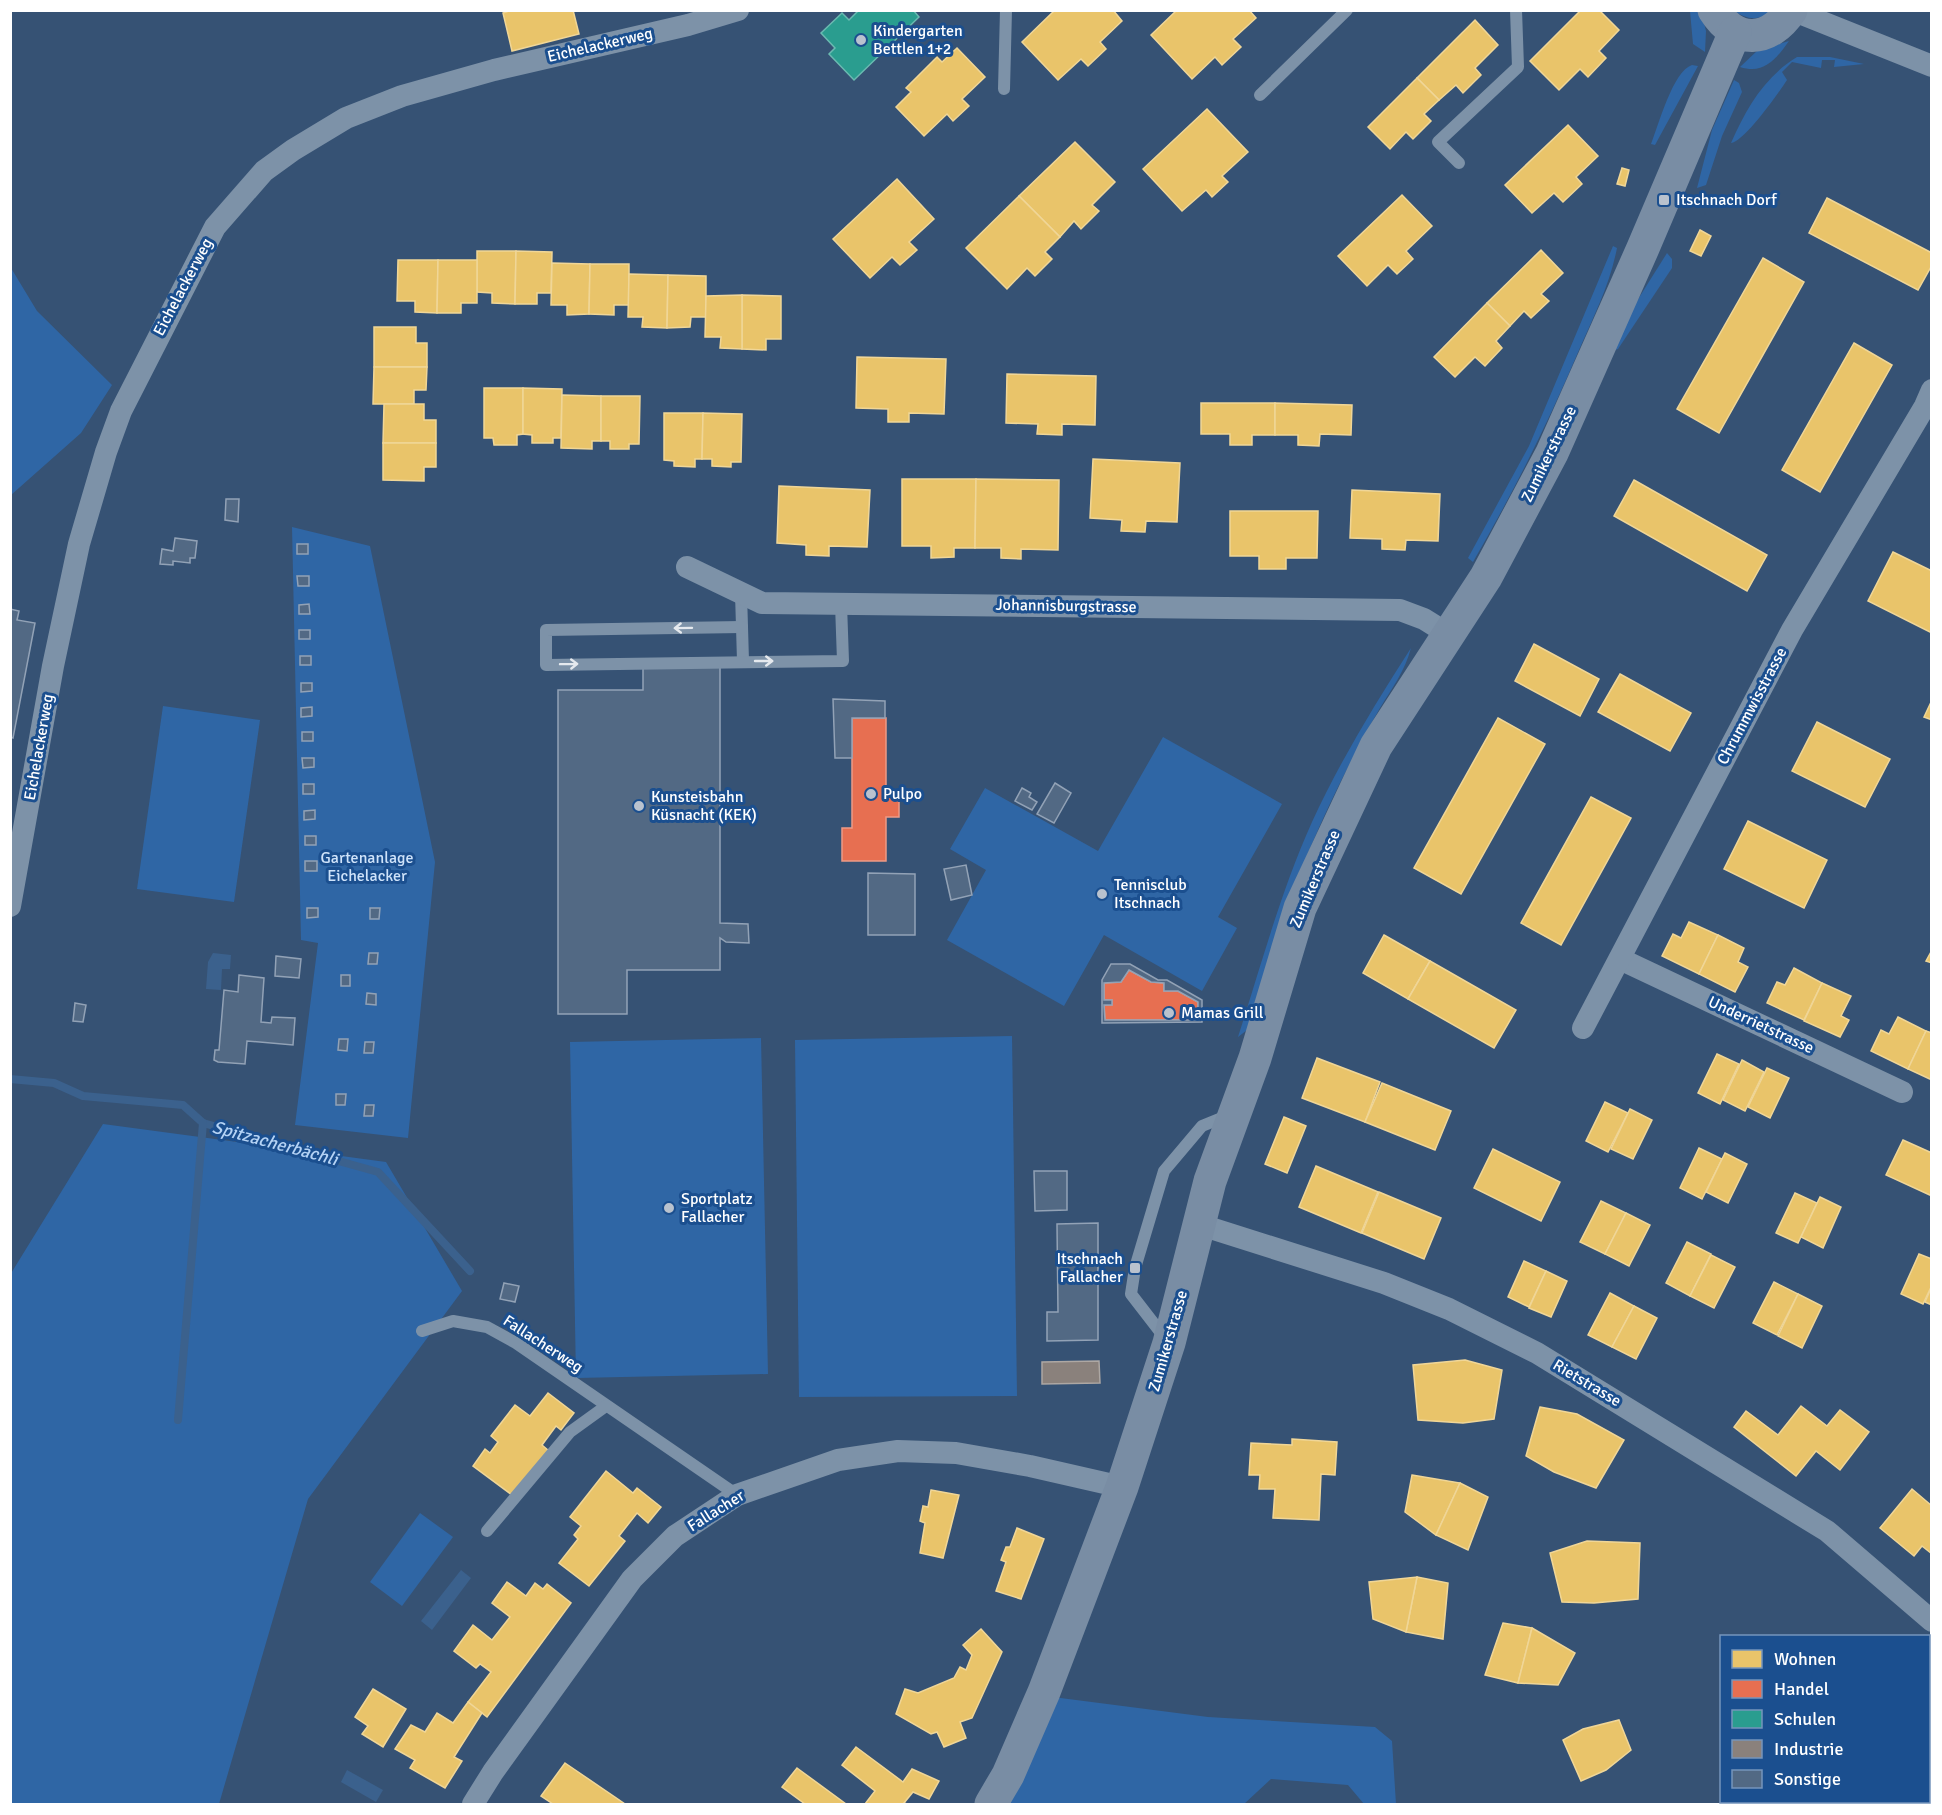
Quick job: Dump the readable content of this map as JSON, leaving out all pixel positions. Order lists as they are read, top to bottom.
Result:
{
  "streets": {
    "main road": ["Zumikerstrasse"],
    "street": [
      "Eichelackerweg",
      "Johannisburgstrasse",
      "Chrummwisstrasse",
      "Underrietstrasse",
      "Rietstrasse",
      "Fallacher"
    ],
    "lane": ["Fallacherweg"]
  },
  "crossings": [
    ["Zumikerstrasse", "Johannisburgstrasse"],
    ["Zumikerstrasse", "Rietstrasse"],
    ["Zumikerstrasse", "Fallacher"],
    ["Chrummwisstrasse", "Underrietstrasse"],
    ["Fallacherweg", "Fallacher"]
  ],
  "water": ["Spitzacherbächli"],
  "parks": ["Gartenanlage Eichelacker"],
  "places": {
    "other": [
      "Kindergarten Bettlen 1+2",
      "Pulpo",
      "Kunsteisbahn Küsnacht (KEK)",
      "Tennisclub Itschnach",
      "Mamas Grill",
      "Sportplatz Fallacher"
    ],
    "transit": ["Itschnach Dorf", "Itschnach Fallacher"]
  },
  "legend": [
    "Wohnen",
    "Handel",
    "Schulen",
    "Industrie",
    "Sonstige"
  ]
}
